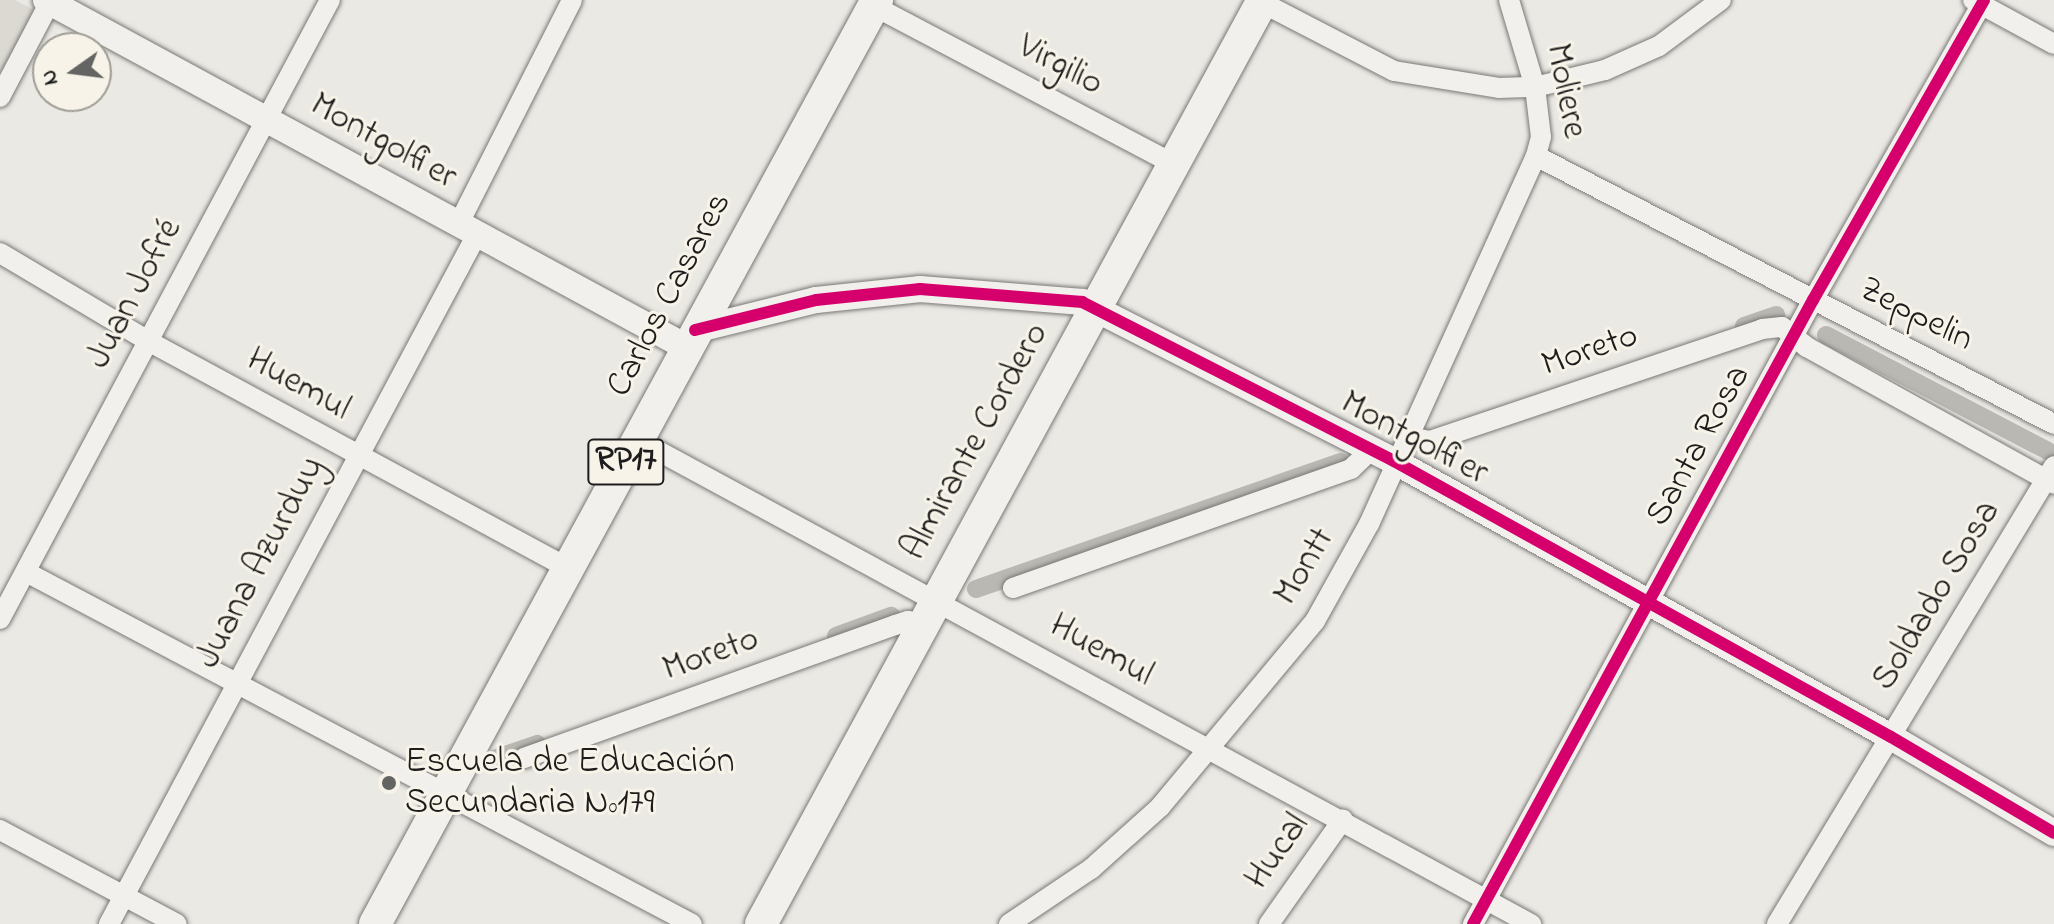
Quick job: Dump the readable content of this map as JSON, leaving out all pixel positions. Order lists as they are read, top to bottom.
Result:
{
  "streets": {
    "main road": ["Carlos Casares", "Almirante Cordero", "RP17"],
    "street": [
      "Virgilio",
      "Moliere",
      "Montgolfier",
      "Juan Jofré",
      "Zeppelin",
      "Moreto",
      "Huemul",
      "Santa Rosa",
      "Juana Azurduy",
      "Montt",
      "Soldado Sosa",
      "Hucal"
    ]
  },
  "crossings": [
    ["Virgilio", "Carlos Casares"],
    ["Virgilio", "Almirante Cordero"],
    ["Moliere", "Zeppelin"],
    ["Moliere", "Montt"],
    ["Montgolfier", "Juan Jofré"],
    ["Montgolfier", "Carlos Casares"],
    ["Montgolfier", "Almirante Cordero"],
    ["Montgolfier", "Santa Rosa"],
    ["Montgolfier", "Juana Azurduy"],
    ["Montgolfier", "Montt"],
    ["Montgolfier", "Soldado Sosa"],
    ["Juan Jofré", "Huemul"],
    ["Carlos Casares", "Huemul"],
    ["Zeppelin", "Santa Rosa"],
    ["Moreto", "Huemul"],
    ["Moreto", "Almirante Cordero"],
    ["Moreto", "Santa Rosa"],
    ["Moreto", "Montt"],
    ["Huemul", "Almirante Cordero"],
    ["Huemul", "Santa Rosa"],
    ["Huemul", "Juana Azurduy"],
    ["Huemul", "Montt"],
    ["Huemul", "Hucal"]
  ],
  "places": ["Escuela de Educación Secundaria Nº179"],
  "north": "left"
}
